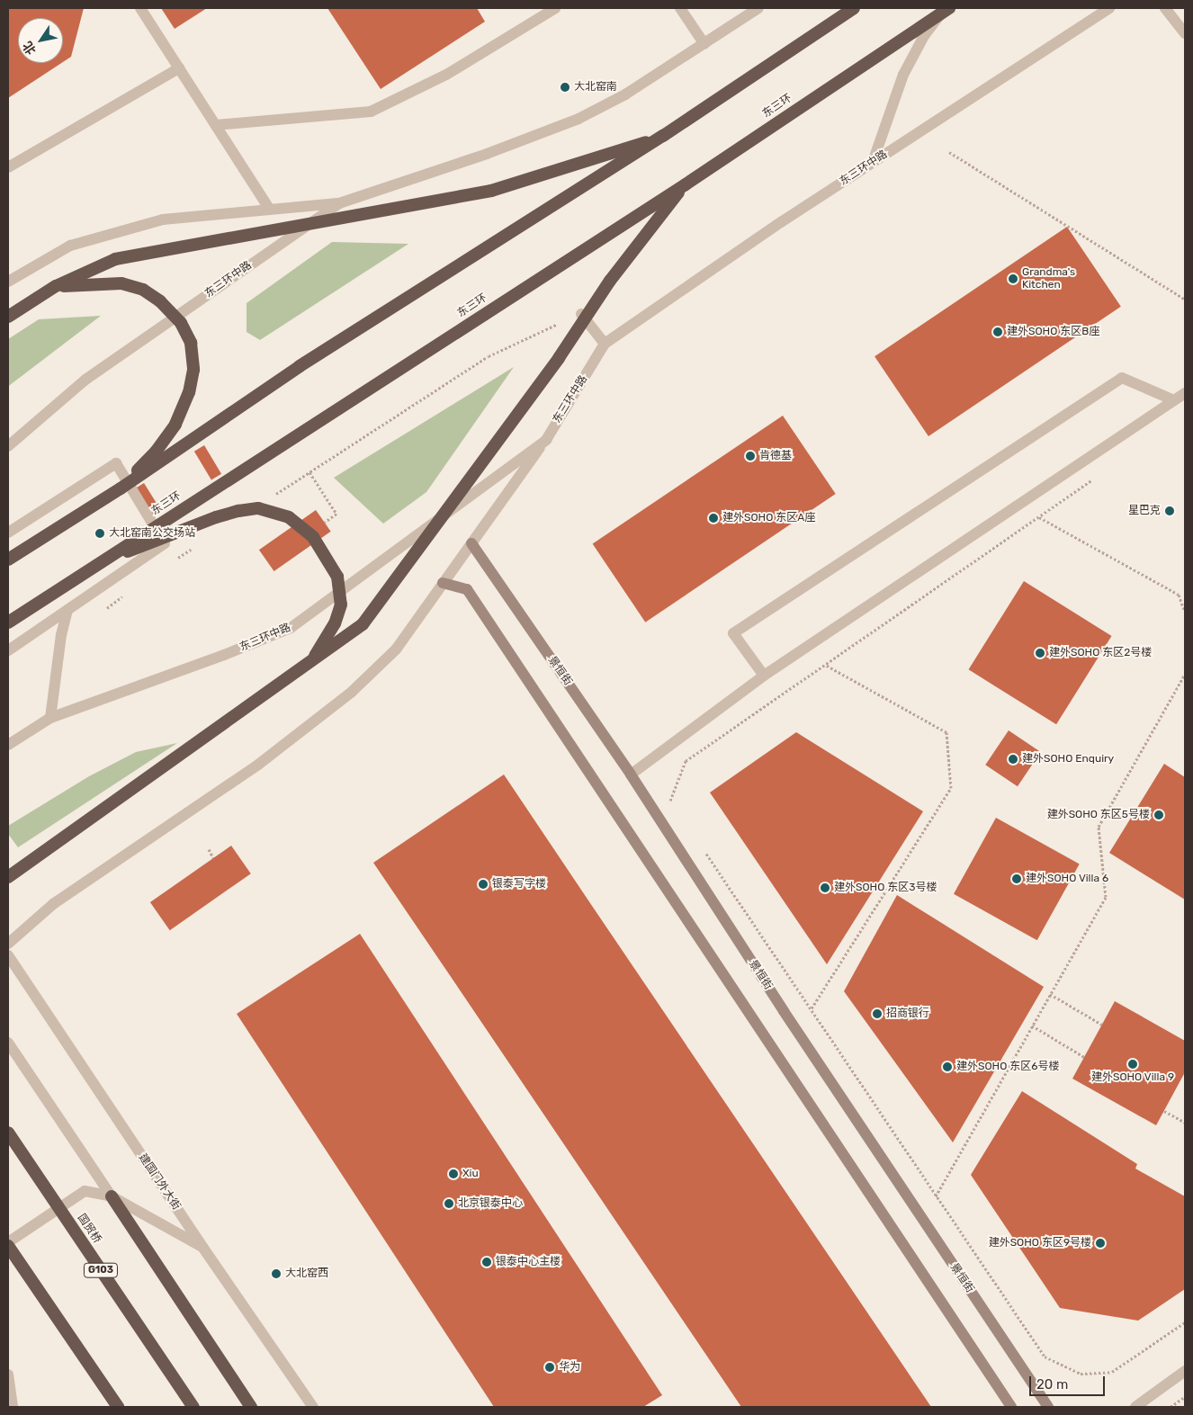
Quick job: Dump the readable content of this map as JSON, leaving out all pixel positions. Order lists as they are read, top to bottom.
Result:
{
  "streets": {
    "highway": ["东三环", "国贸桥", "G103"],
    "main road": ["景恒街"],
    "street": ["东三环中路", "建国门外大街"]
  },
  "places": [
    "大北窑南",
    "Grandma's Kitchen",
    "建外SOHO 东区B座",
    "肯德基",
    "星巴克",
    "建外SOHO 东区A座",
    "大北窑南公交场站",
    "建外SOHO 东区2号楼",
    "建外SOHO Enquiry",
    "建外SOHO 东区5号楼",
    "建外SOHO Villa 6",
    "银泰写字楼",
    "建外SOHO 东区3号楼",
    "招商银行",
    "建外SOHO Villa 9",
    "建外SOHO 东区6号楼",
    "Xiu",
    "北京银泰中心",
    "建外SOHO 东区9号楼",
    "银泰中心主楼",
    "大北窑西",
    "华为"
  ],
  "scale_bar": "20 m",
  "north": "bottom left"
}
